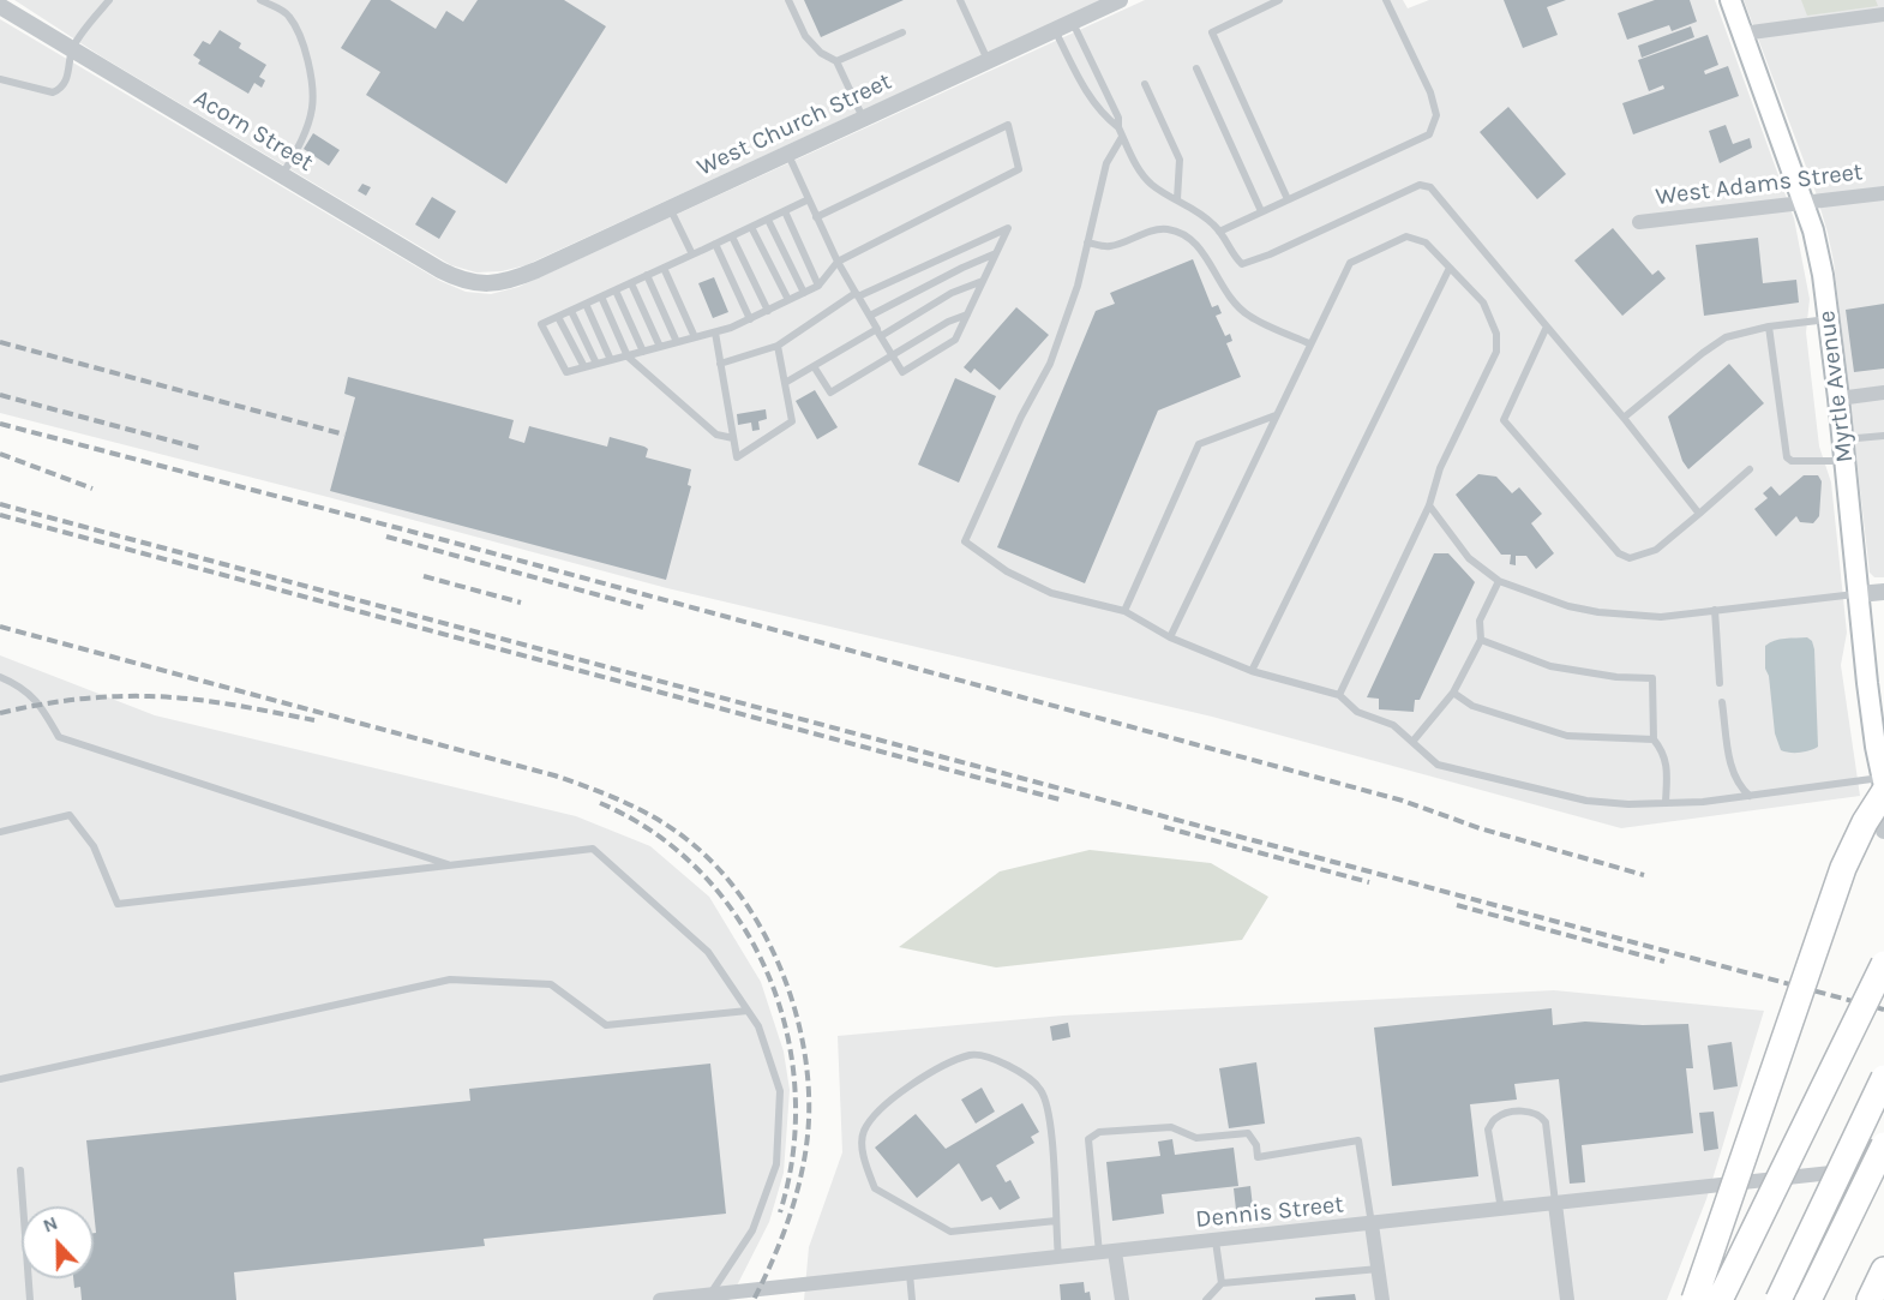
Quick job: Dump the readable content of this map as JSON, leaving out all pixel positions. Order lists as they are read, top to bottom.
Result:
{
  "streets": {
    "main road": ["Myrtle Avenue"],
    "street": [
      "West Church Street",
      "Acorn Street",
      "West Adams Street",
      "Dennis Street"
    ]
  },
  "crossings": [
    ["West Church Street", "Acorn Street"],
    ["West Adams Street", "Myrtle Avenue"]
  ],
  "north": "top"
}
